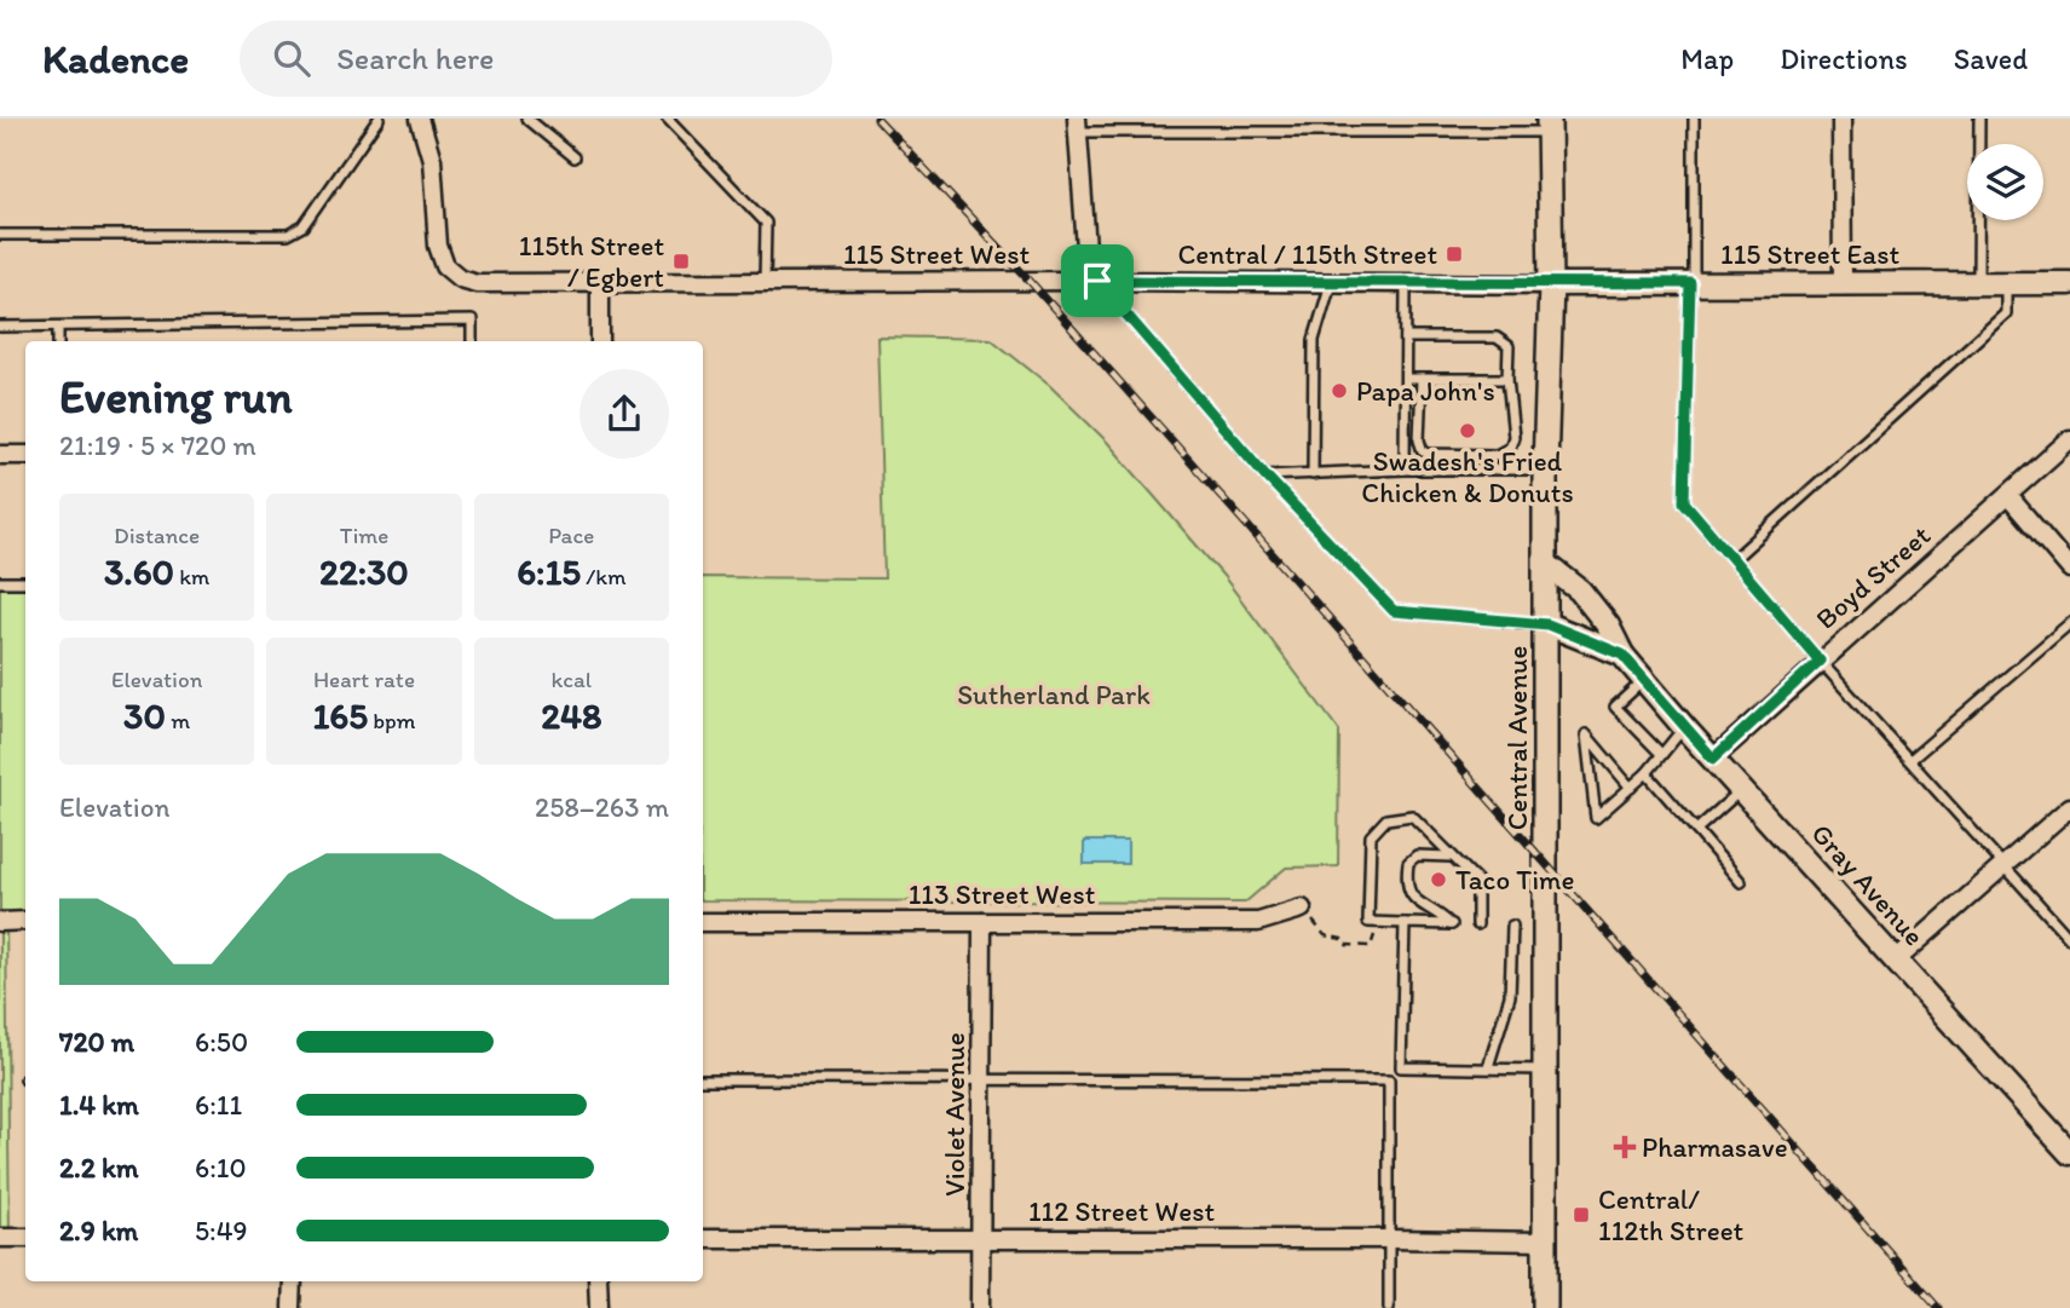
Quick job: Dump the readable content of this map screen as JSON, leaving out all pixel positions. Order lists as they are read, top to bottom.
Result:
{
  "streets": {
    "main road": ["Central Avenue"],
    "street": [
      "115 Street West",
      "115 Street East",
      "Boyd Street",
      "Gray Avenue",
      "113 Street West",
      "Violet Avenue",
      "112 Street West"
    ]
  },
  "crossings": [
    ["115 Street West", "115 Street East"],
    ["115 Street West", "Central Avenue"],
    ["115 Street East", "Central Avenue"],
    ["Boyd Street", "Gray Avenue"],
    ["Central Avenue", "Gray Avenue"],
    ["Central Avenue", "112 Street West"],
    ["113 Street West", "Violet Avenue"],
    ["Violet Avenue", "112 Street West"]
  ],
  "parks": ["Sutherland Park"],
  "places": {
    "transit": ["Central / 115th Street", "115th Street / Egbert", "Central/ 112th Street"],
    "other": ["Papa John's", "Swadesh's Fried Chicken & Donuts", "Taco Time"],
    "health": ["Pharmasave"]
  },
  "page": {
    "header": "Kadence",
    "search": "Search here",
    "nav": ["Map", "Directions", "Saved"],
    "heading": ["Evening run", "21:19 · 5 × 720 m"],
    "stats": [
      ["Distance", "3.60 km"],
      ["Time", "22:30"],
      ["Pace", "6:15 /km"],
      ["Elevation", "30 m"],
      ["Heart rate", "165 bpm"],
      ["kcal", "248"]
    ],
    "chart": ["Elevation", "258–263 m"],
    "list": [
      {
        "name": "720 m",
        "note": "6:50"
      },
      {
        "name": "1.4 km",
        "note": "6:11"
      },
      {
        "name": "2.2 km",
        "note": "6:10"
      },
      {
        "name": "2.9 km",
        "note": "5:49"
      }
    ]
  }
}
